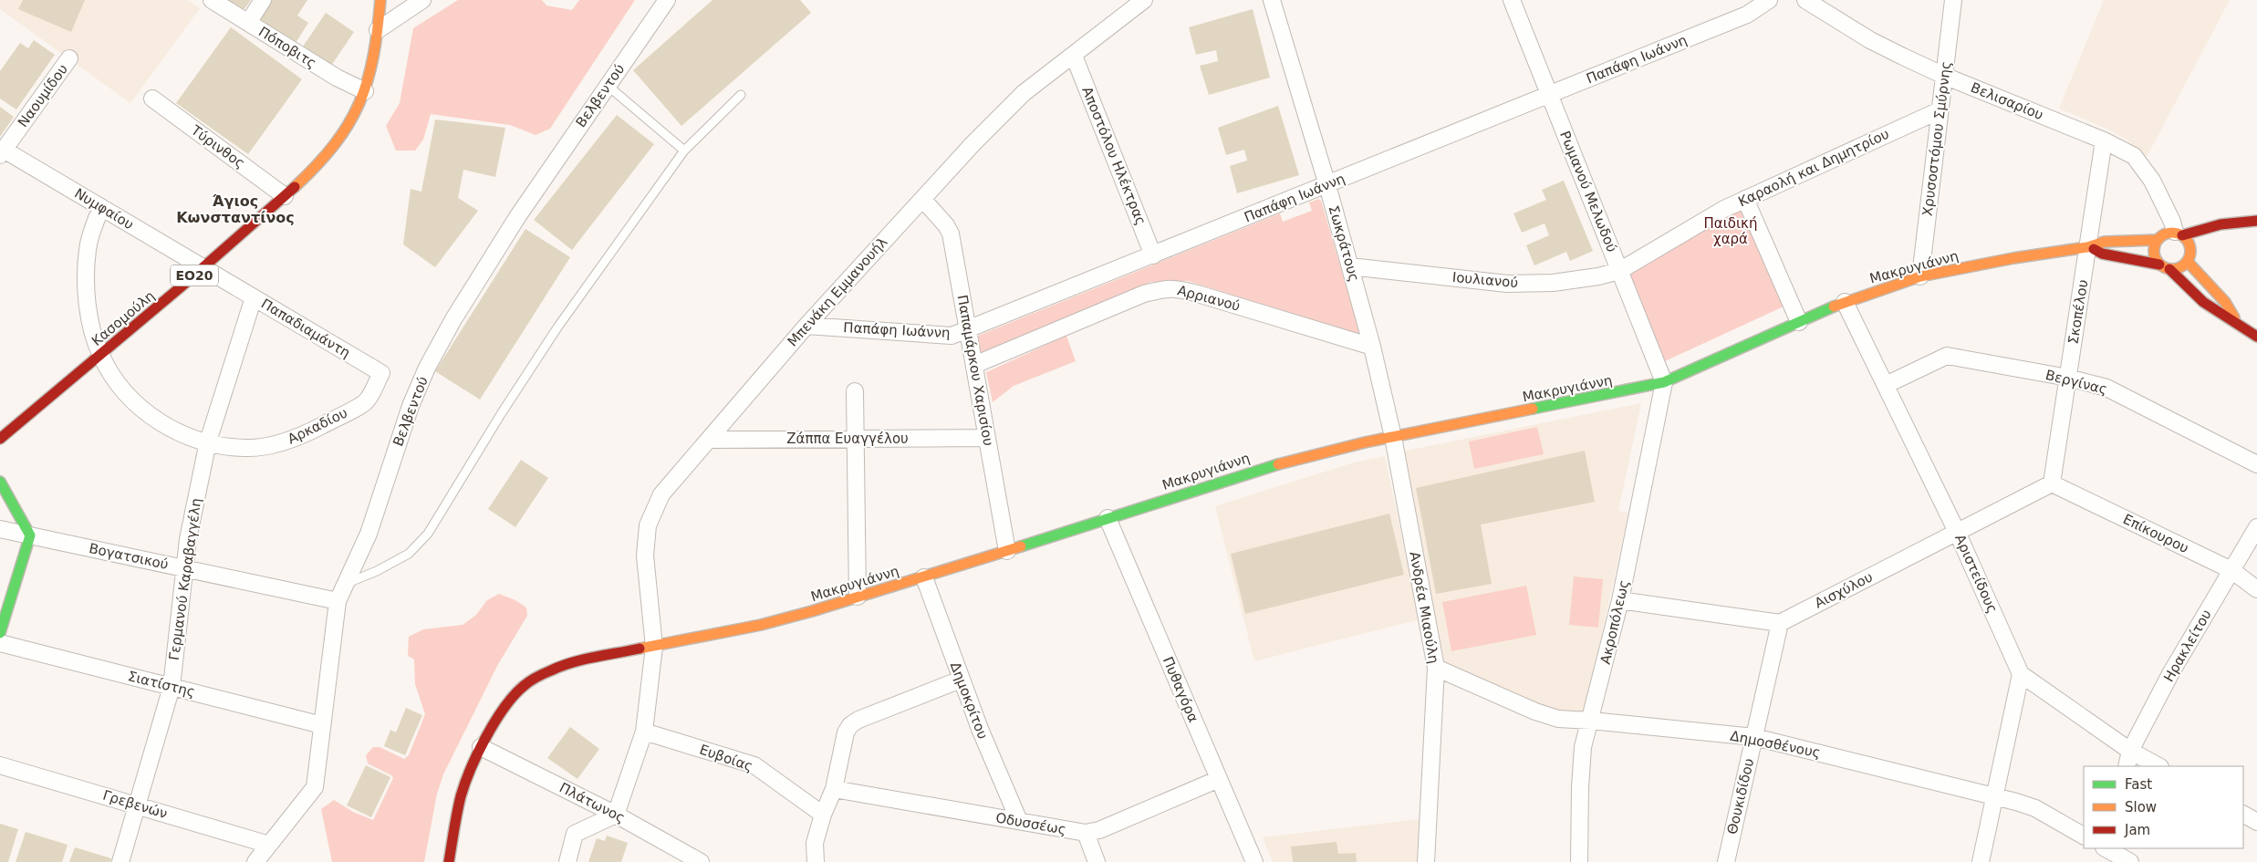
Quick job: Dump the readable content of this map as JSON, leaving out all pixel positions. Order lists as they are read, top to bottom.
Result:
{
  "streets": {
    "street": [
      "Πόποβιτς",
      "Παπάφη Ιωάννη",
      "Ναουμίδου",
      "Βελβεντού",
      "Βελισαρίου",
      "Χρυσοστόμου Σμύρνης",
      "Τύρινθος",
      "Αποστόλου Ηλέκτρας",
      "Καραολή και Δημητρίου",
      "Ρωμανού Μελωδού",
      "Νυμφαίου",
      "Σωκράτους",
      "Μακρυγιάννη",
      "ΕΟ20",
      "Ιουλιανού",
      "Μπενάκη Εμμανουήλ",
      "Αρριανού",
      "Σκοπέλου",
      "Κασομούλη",
      "Παπαδιαμάντη",
      "Παπαμάρκου Χαρισίου",
      "Βεργίνας",
      "Αρκαδίου",
      "Ζάππα Ευαγγέλου",
      "Επίκουρου",
      "Βογατσικού",
      "Αριστείδους",
      "Γερμανού Καραβαγγέλη",
      "Αισχύλου",
      "Ανδρέα Μιαούλη",
      "Ακροπόλεως",
      "Ηρακλείτου",
      "Σιατίστης",
      "Πυθαγόρα",
      "Δημοκρίτου",
      "Δημοσθένους",
      "Ευβoίας",
      "Θουκιδίδου",
      "Πλάτωνος",
      "Γρεβενών",
      "Οδυσσέως"
    ]
  },
  "crossings": [
    ["Πόποβιτς", "ΕΟ20"],
    ["Πόποβιτς", "Κασομούλη"],
    ["Παπάφη Ιωάννη", "Αποστόλου Ηλέκτρας"],
    ["Παπάφη Ιωάννη", "Ρωμανού Μελωδού"],
    ["Παπάφη Ιωάννη", "Σωκράτους"],
    ["Παπάφη Ιωάννη", "Μπενάκη Εμμανουήλ"],
    ["Παπάφη Ιωάννη", "Παπαμάρκου Χαρισίου"],
    ["Ναουμίδου", "Νυμφαίου"],
    ["Βελβεντού", "Βογατσικού"],
    ["Βελβεντού", "Σιατίστης"],
    ["Βελβεντού", "Γρεβενών"],
    ["Βελισαρίου", "Χρυσοστόμου Σμύρνης"],
    ["Βελισαρίου", "Μακρυγιάννη"],
    ["Βελισαρίου", "Σκοπέλου"],
    ["Χρυσοστόμου Σμύρνης", "Καραολή και Δημητρίου"],
    ["Χρυσοστόμου Σμύρνης", "Μακρυγιάννη"],
    ["Τύρινθος", "Κασομούλη"],
    ["Αποστόλου Ηλέκτρας", "Μπενάκη Εμμανουήλ"],
    ["Καραολή και Δημητρίου", "Ρωμανού Μελωδού"],
    ["Καραολή και Δημητρίου", "Ιουλιανού"],
    ["Ρωμανού Μελωδού", "Μακρυγιάννη"],
    ["Ρωμανού Μελωδού", "Ιουλιανού"],
    ["Ρωμανού Μελωδού", "Ακροπόλεως"],
    ["Νυμφαίου", "Κασομούλη"],
    ["Νυμφαίου", "Παπαδιαμάντη"],
    ["Νυμφαίου", "Αρκαδίου"],
    ["Σωκράτους", "Μακρυγιάννη"],
    ["Σωκράτους", "Ιουλιανού"],
    ["Σωκράτους", "Αρριανού"],
    ["Σωκράτους", "Ανδρέα Μιαούλη"],
    ["Μακρυγιάννη", "Μπενάκη Εμμανουήλ"],
    ["Μακρυγιάννη", "Σκοπέλου"],
    ["Μακρυγιάννη", "Παπαμάρκου Χαρισίου"],
    ["Μακρυγιάννη", "Αριστείδους"],
    ["Μακρυγιάννη", "Ανδρέα Μιαούλη"],
    ["Μακρυγιάννη", "Ακροπόλεως"],
    ["Μακρυγιάννη", "Πυθαγόρα"],
    ["Μακρυγιάννη", "Δημοκρίτου"],
    ["Μακρυγιάννη", "Πλάτωνος"],
    ["ΕΟ20", "Κασομούλη"],
    ["Μπενάκη Εμμανουήλ", "Παπαμάρκου Χαρισίου"],
    ["Μπενάκη Εμμανουήλ", "Ζάππα Ευαγγέλου"],
    ["Μπενάκη Εμμανουήλ", "Ευβoίας"],
    ["Μπενάκη Εμμανουήλ", "Πλάτωνος"],
    ["Αρριανού", "Παπαμάρκου Χαρισίου"],
    ["Σκοπέλου", "Βεργίνας"],
    ["Σκοπέλου", "Επίκουρου"],
    ["Σκοπέλου", "Αισχύλου"],
    ["Κασομούλη", "Παπαδιαμάντη"],
    ["Κασομούλη", "Αρκαδίου"],
    ["Παπαδιαμάντη", "Αρκαδίου"],
    ["Παπαδιαμάντη", "Γερμανού Καραβαγγέλη"],
    ["Παπαμάρκου Χαρισίου", "Ζάππα Ευαγγέλου"],
    ["Βεργίνας", "Αριστείδους"],
    ["Αρκαδίου", "Γερμανού Καραβαγγέλη"],
    ["Επίκουρου", "Αισχύλου"],
    ["Επίκουρου", "Ηρακλείτου"],
    ["Βογατσικού", "Γερμανού Καραβαγγέλη"],
    ["Αριστείδους", "Αισχύλου"],
    ["Γερμανού Καραβαγγέλη", "Σιατίστης"],
    ["Γερμανού Καραβαγγέλη", "Γρεβενών"],
    ["Αισχύλου", "Θουκιδίδου"],
    ["Ανδρέα Μιαούλη", "Δημοσθένους"],
    ["Ακροπόλεως", "Δημοσθένους"],
    ["Πυθαγόρα", "Οδυσσέως"],
    ["Δημοκρίτου", "Οδυσσέως"],
    ["Δημοσθένους", "Θουκιδίδου"]
  ],
  "districts": ["Άγιος Κωνσταντίνος"],
  "parks": ["Παιδική χαρά"],
  "legend": ["Fast", "Slow", "Jam"]
}
